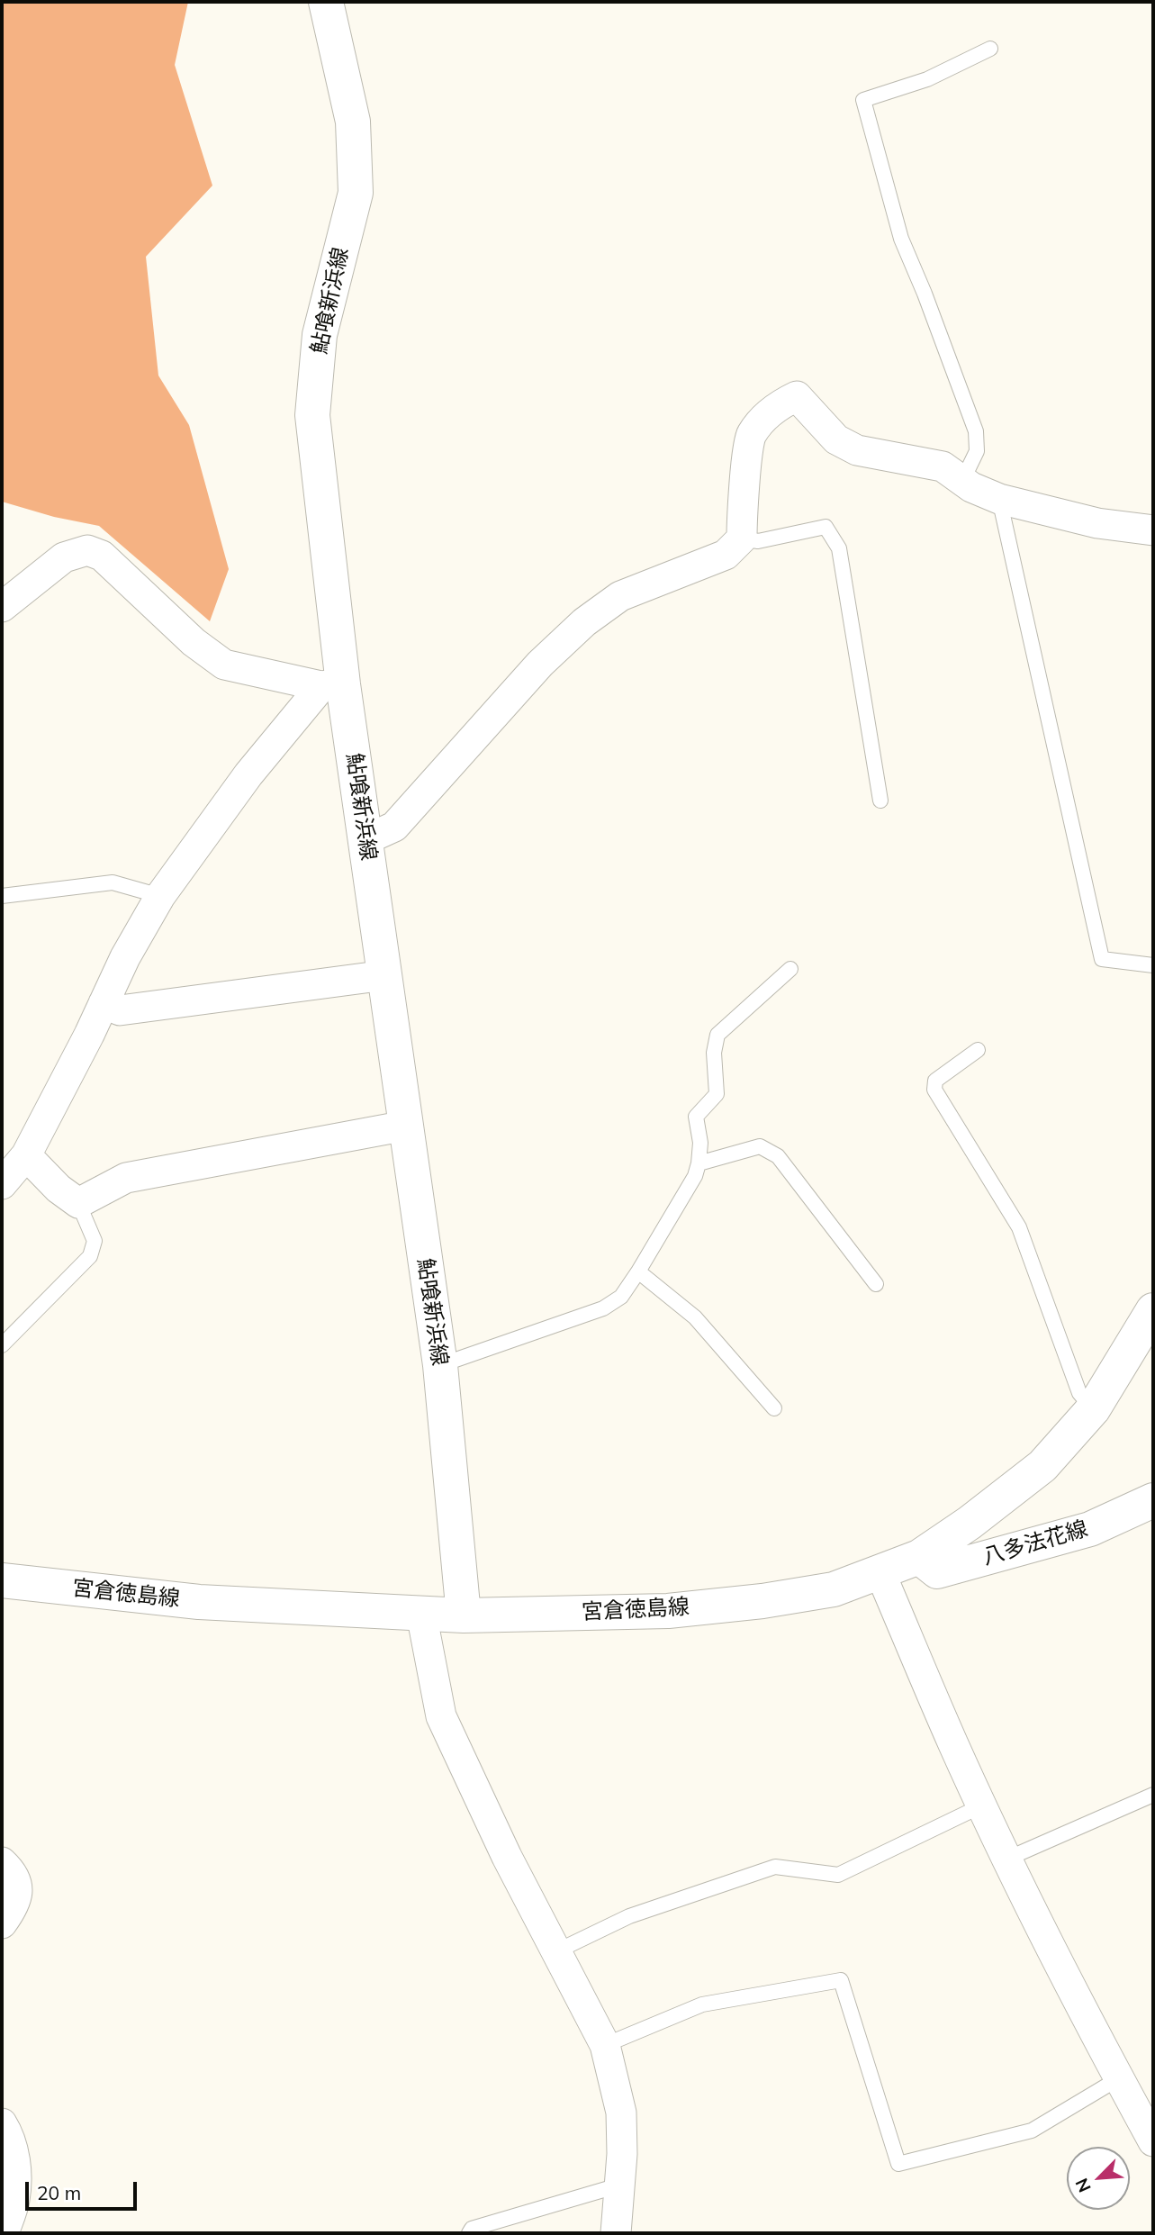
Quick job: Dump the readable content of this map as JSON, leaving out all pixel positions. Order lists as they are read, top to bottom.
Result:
{
  "streets": {
    "main road": ["鮎喰新浜線", "八多法花線", "宮倉徳島線"]
  },
  "crossings": [
    ["鮎喰新浜線", "宮倉徳島線"],
    ["八多法花線", "宮倉徳島線"]
  ],
  "scale_bar": "20 m",
  "north": "bottom left"
}
